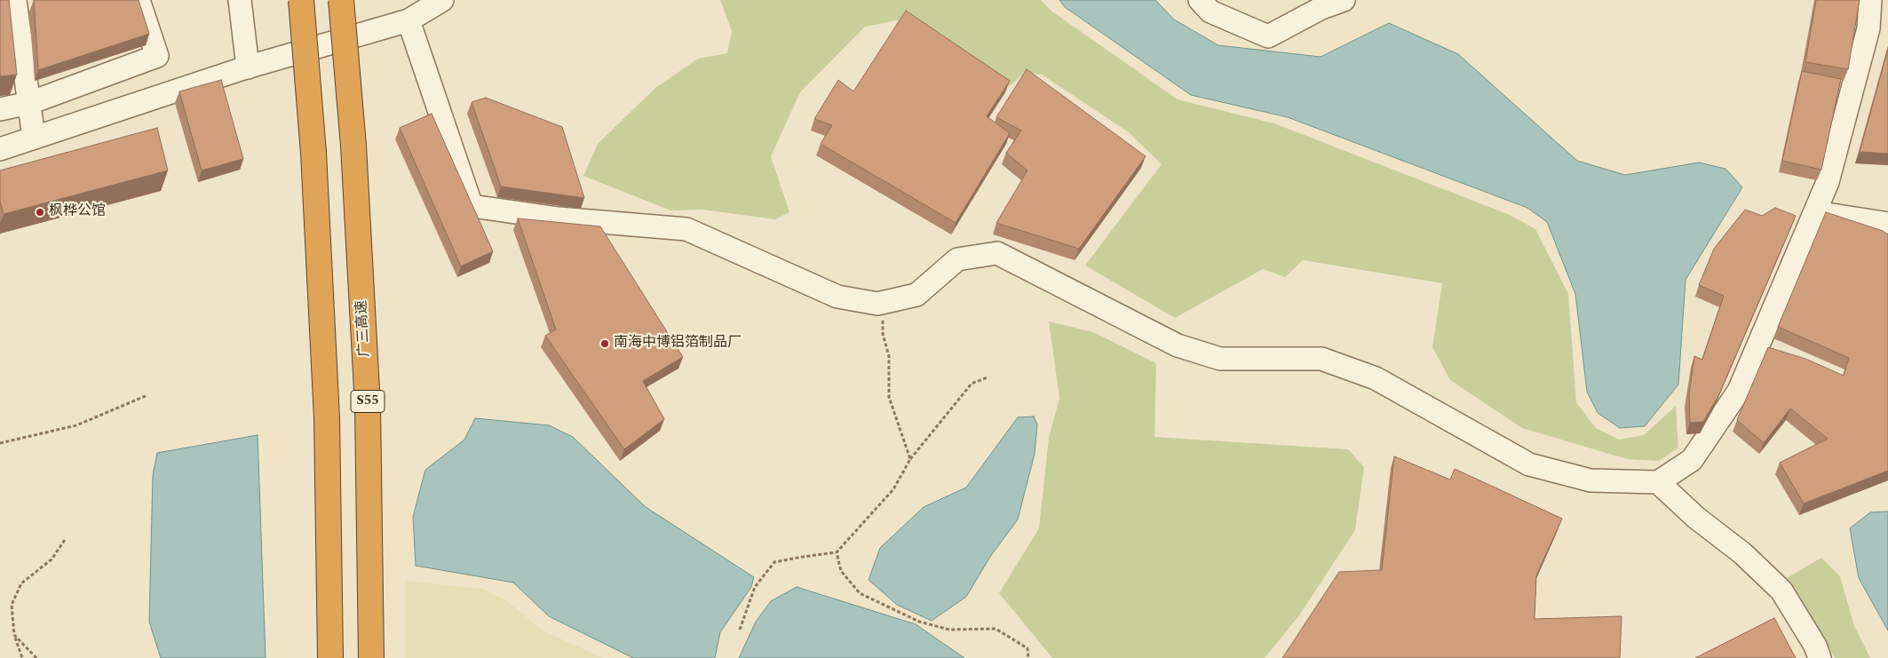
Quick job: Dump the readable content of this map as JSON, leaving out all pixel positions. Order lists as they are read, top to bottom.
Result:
{
  "streets": {
    "highway": ["广三高速", "S55"]
  },
  "places": ["枫桦公馆", "南海中博铝箔制品厂"]
}
